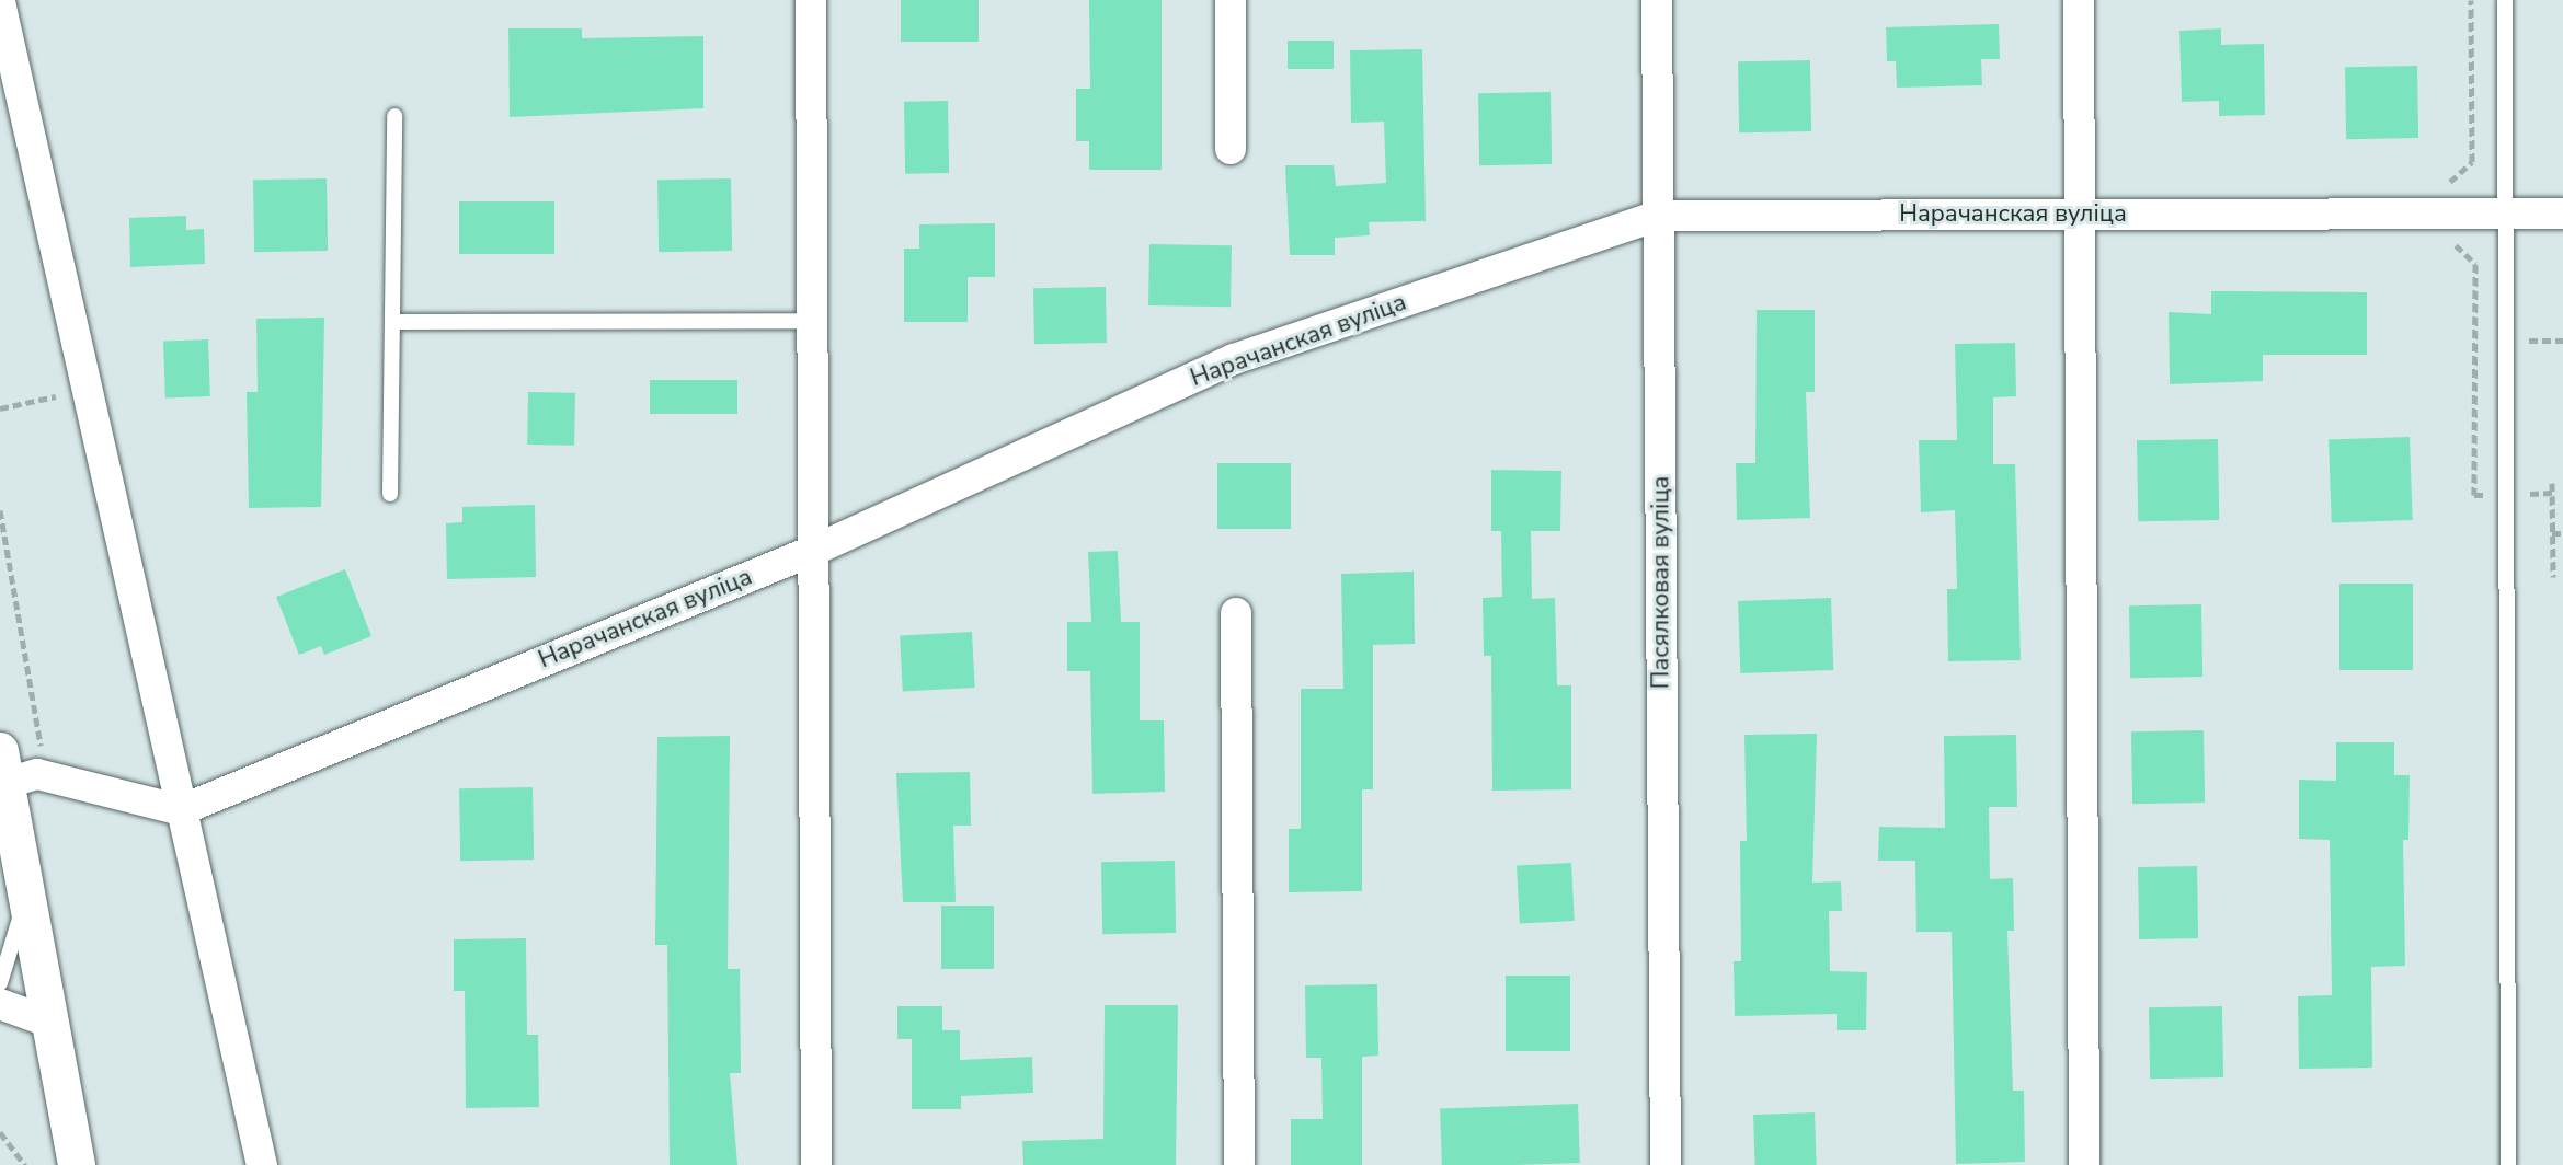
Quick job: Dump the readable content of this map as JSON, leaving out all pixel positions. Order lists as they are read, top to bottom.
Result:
{
  "streets": {
    "street": ["Нарачанская вуліца", "Пасялковая вуліца"]
  },
  "crossings": [
    ["Нарачанская вуліца", "Пасялковая вуліца"]
  ]
}
